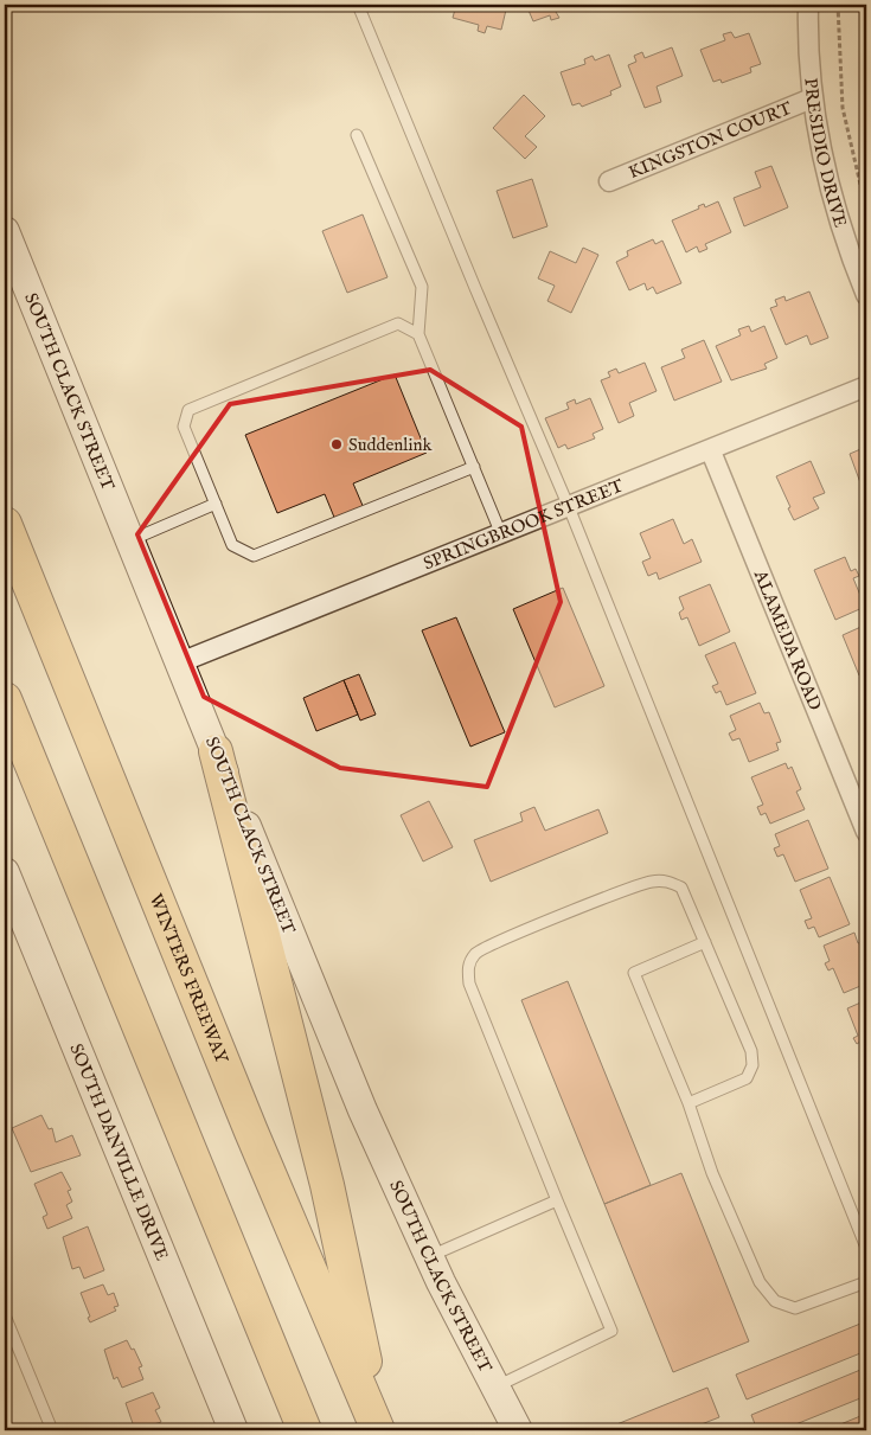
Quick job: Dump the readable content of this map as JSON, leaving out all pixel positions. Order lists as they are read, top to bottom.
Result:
{
  "streets": {
    "highway": ["WINTERS FREEWAY"],
    "main road": ["SOUTH CLACK STREET", "SOUTH DANVILLE DRIVE"],
    "street": [
      "KINGSTON COURT",
      "PRESIDIO DRIVE",
      "SPRINGBROOK STREET",
      "ALAMEDA ROAD"
    ]
  },
  "crossings": [
    ["KINGSTON COURT", "PRESIDIO DRIVE"],
    ["SOUTH CLACK STREET", "SPRINGBROOK STREET"],
    ["SPRINGBROOK STREET", "ALAMEDA ROAD"]
  ],
  "places": ["Suddenlink"]
}
